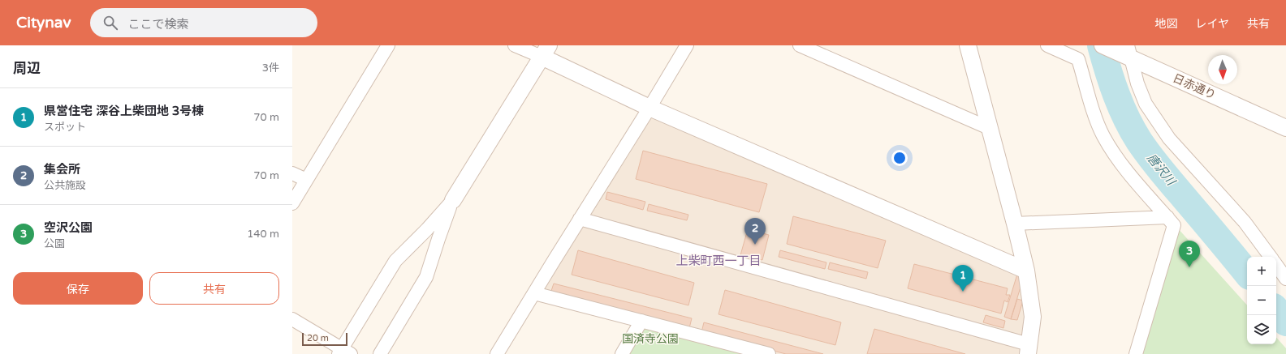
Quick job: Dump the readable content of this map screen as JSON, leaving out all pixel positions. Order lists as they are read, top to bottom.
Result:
{
  "streets": {
    "street": ["日赤通り"]
  },
  "districts": ["上柴町西一丁目"],
  "water": ["唐沢川"],
  "parks": ["国済寺公園"],
  "scale_bar": "20 m",
  "north": "bottom",
  "page": {
    "header": "Citynav",
    "search": "ここで検索",
    "nav": ["地図", "レイヤ", "共有"],
    "heading": ["周辺", "3件"],
    "list": [
      {
        "mark": "1",
        "name": "県営住宅 深谷上柴団地 3号棟",
        "note": "スポット",
        "value": "70 m"
      },
      {
        "mark": "2",
        "name": "集会所",
        "note": "公共施設",
        "value": "70 m"
      },
      {
        "mark": "3",
        "name": "空沢公園",
        "note": "公園",
        "value": "140 m"
      }
    ],
    "pins": ["2", "3", "1"],
    "map_buttons": ["+", "−"],
    "buttons": ["保存", "共有"],
    "scale": "20 m"
  }
}
